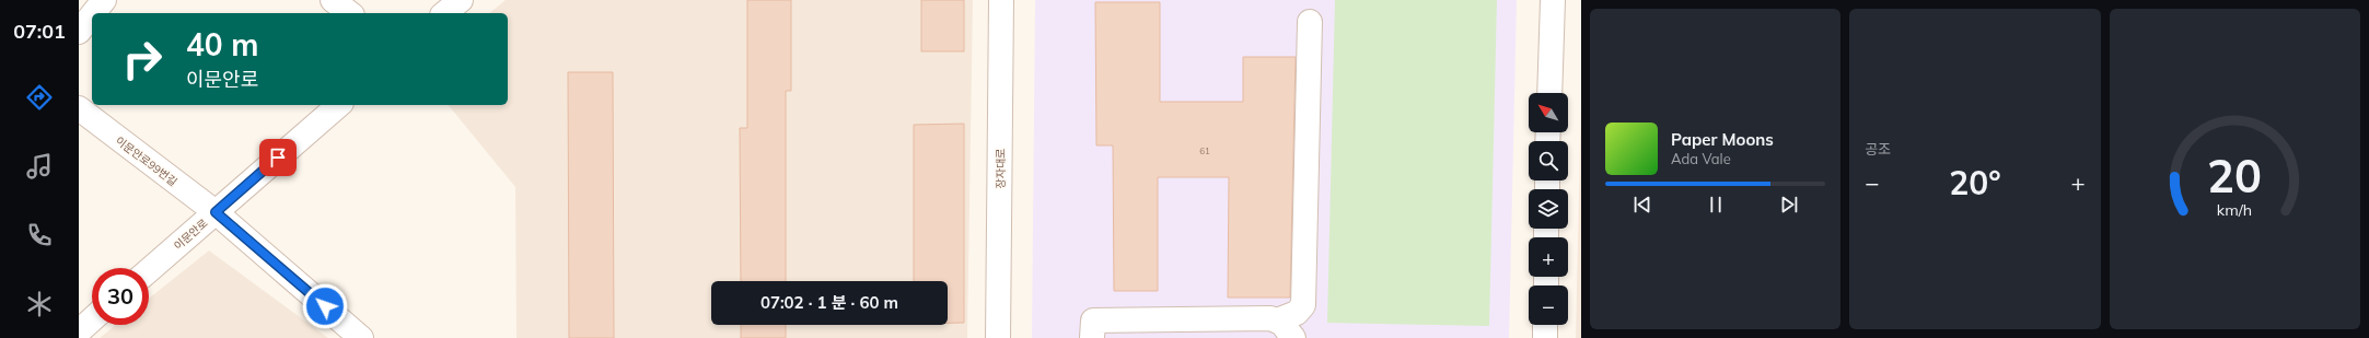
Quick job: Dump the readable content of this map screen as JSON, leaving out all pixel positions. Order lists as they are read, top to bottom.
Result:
{
  "streets": {
    "street": ["이문안로99번길", "장자대로", "이문안로"]
  },
  "crossings": [
    ["이문안로99번길", "이문안로"]
  ],
  "house_numbers": ["61"],
  "north": "top left",
  "page": {
    "tabs": "07:01",
    "tile": "공조",
    "turn": ["40 m", "이문안로"],
    "map_buttons": ["+", "−"],
    "song": ["Paper Moons", "Ada Vale"],
    "heat": ["−", "20°", "+"],
    "limit": "30",
    "trip": "07:02 · 1 분 · 60 m",
    "gauge": ["20", "km/h"]
  }
}
